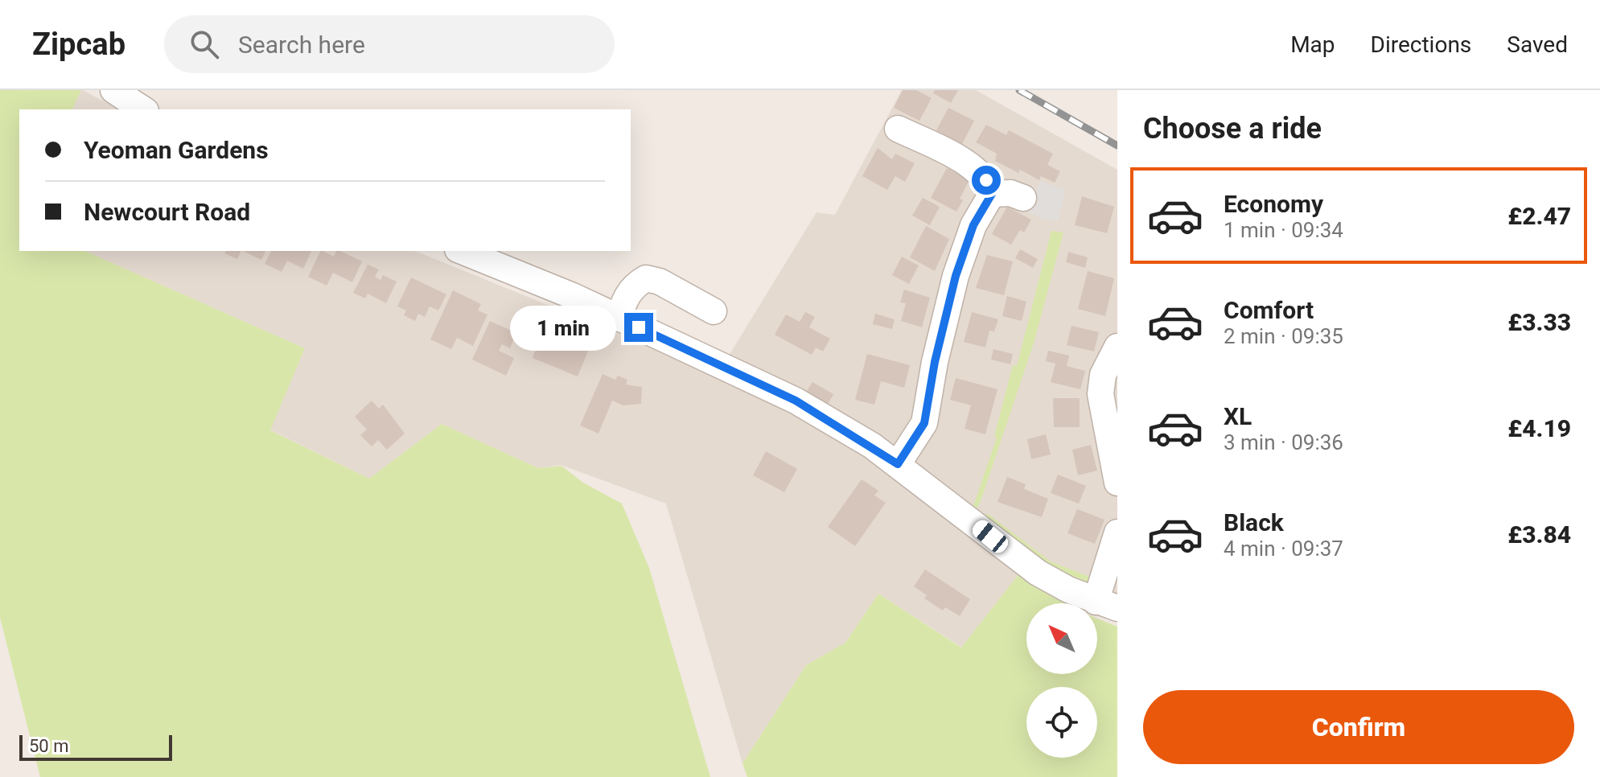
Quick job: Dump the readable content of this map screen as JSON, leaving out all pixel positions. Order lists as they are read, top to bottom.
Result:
{
  "scale_bar": "50 m",
  "north": "top left",
  "page": {
    "header": "Zipcab",
    "search": "Search here",
    "nav": ["Map", "Directions", "Saved"],
    "heading": "Choose a ride",
    "banner": ["Yeoman Gardens", "Newcourt Road"],
    "list": [
      {
        "name": "Economy",
        "note": "1 min · 09:34",
        "value": "£2.47"
      },
      {
        "name": "Comfort",
        "note": "2 min · 09:35",
        "value": "£3.33"
      },
      {
        "name": "XL",
        "note": "3 min · 09:36",
        "value": "£4.19"
      },
      {
        "name": "Black",
        "note": "4 min · 09:37",
        "value": "£3.84"
      }
    ],
    "bubble": "1 min",
    "buttons": "Confirm",
    "scale": "50 m"
  }
}
